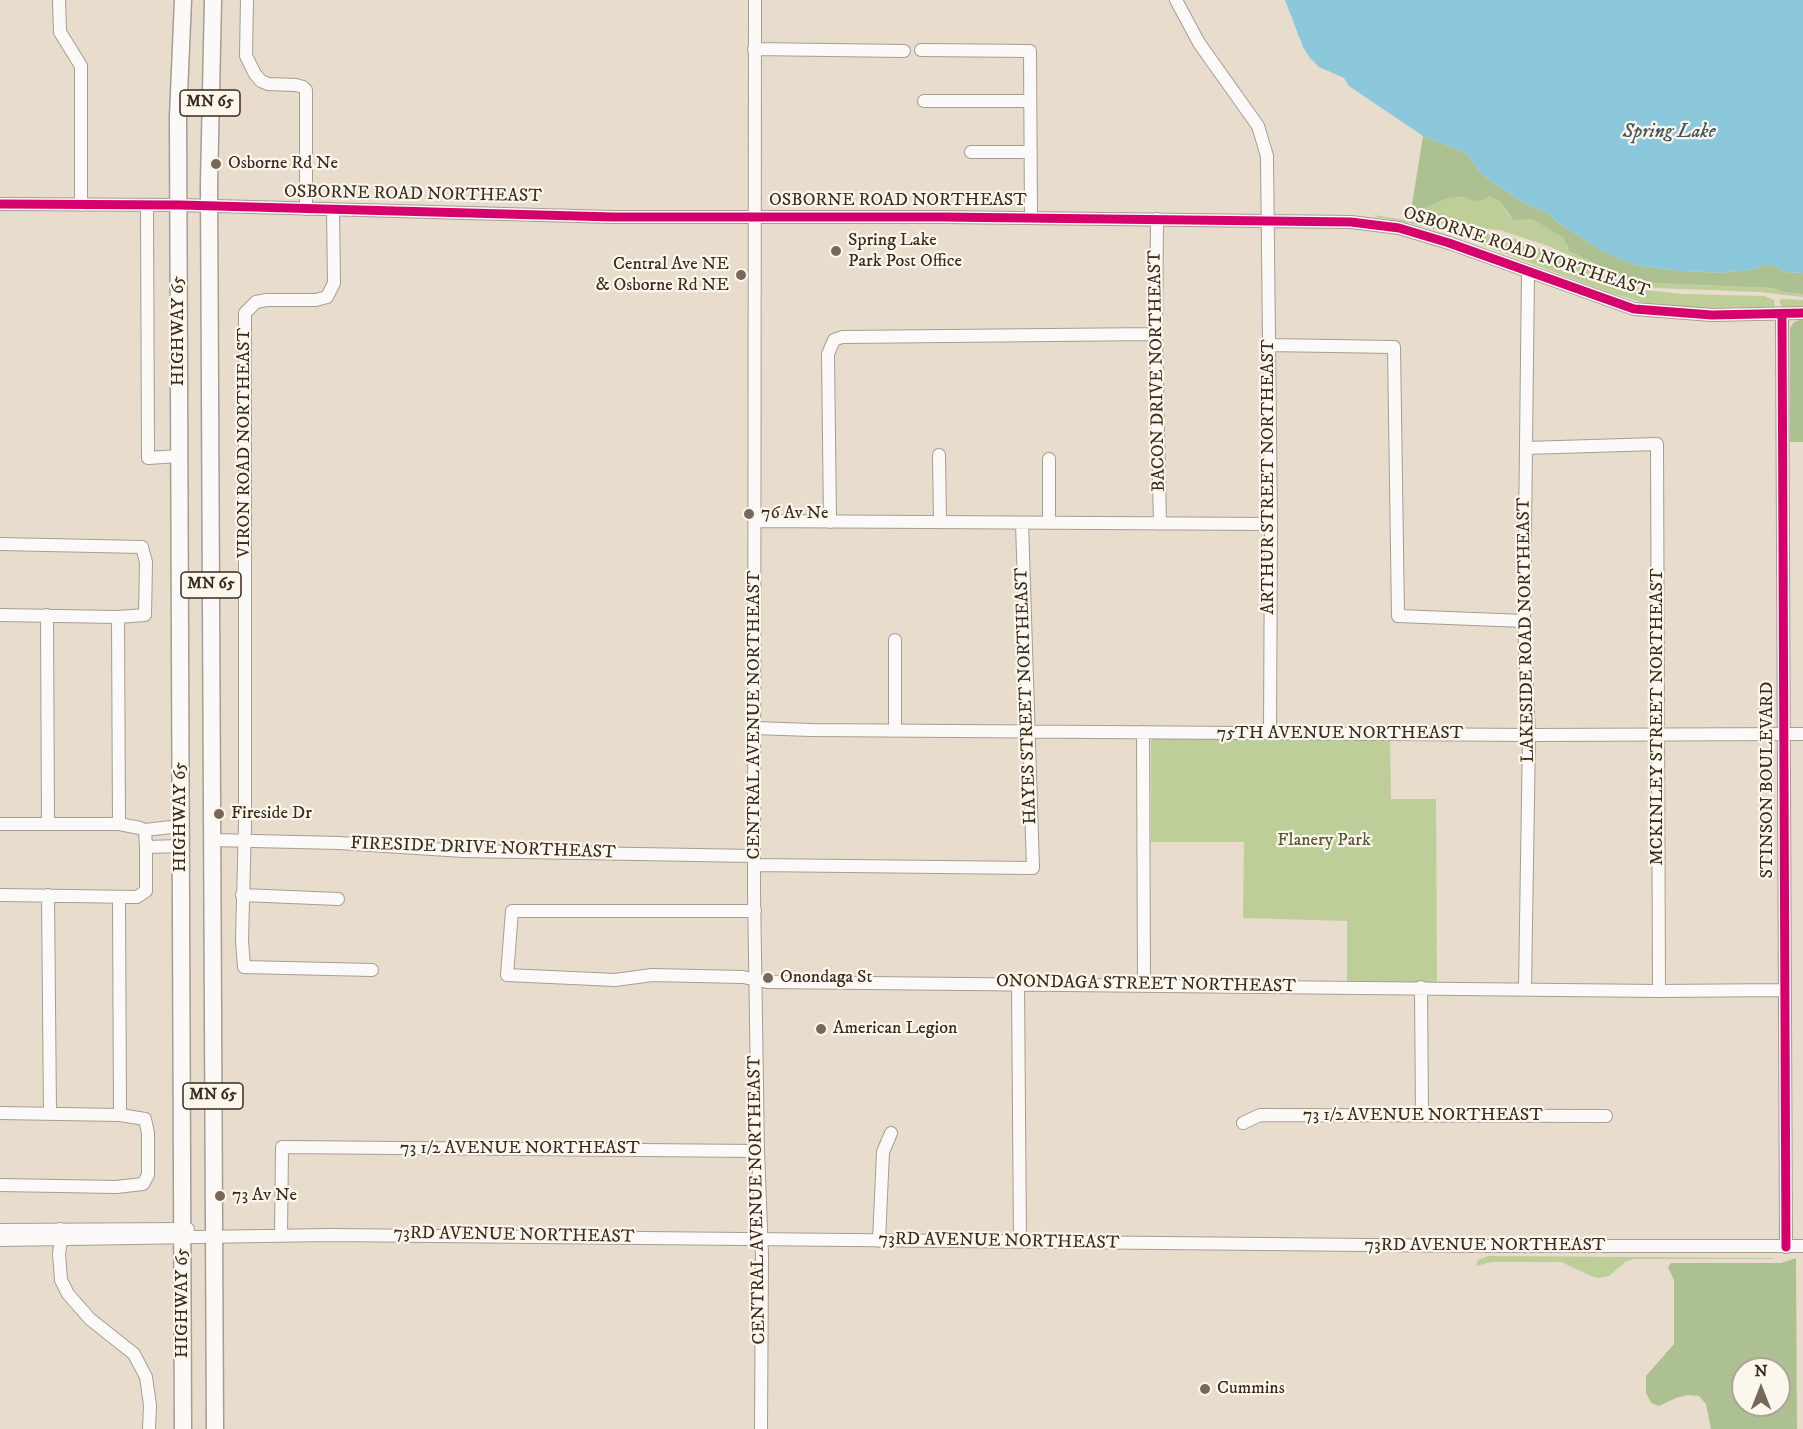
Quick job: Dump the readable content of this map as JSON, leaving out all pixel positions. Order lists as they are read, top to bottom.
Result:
{
  "streets": {
    "highway": ["MN 65", "HIGHWAY 65"],
    "street": [
      "OSBORNE ROAD NORTHEAST",
      "BACON DRIVE NORTHEAST",
      "VIRON ROAD NORTHEAST",
      "ARTHUR STREET NORTHEAST",
      "LAKESIDE ROAD NORTHEAST",
      "HAYES STREET NORTHEAST",
      "CENTRAL AVENUE NORTHEAST",
      "MCKINLEY STREET NORTHEAST",
      "75TH AVENUE NORTHEAST",
      "STINSON BOULEVARD",
      "FIRESIDE DRIVE NORTHEAST",
      "ONONDAGA STREET NORTHEAST",
      "73 1/2 AVENUE NORTHEAST",
      "73RD AVENUE NORTHEAST"
    ]
  },
  "crossings": [
    ["MN 65", "OSBORNE ROAD NORTHEAST"],
    ["MN 65", "HIGHWAY 65"],
    ["OSBORNE ROAD NORTHEAST", "HIGHWAY 65"],
    ["OSBORNE ROAD NORTHEAST", "BACON DRIVE NORTHEAST"],
    ["OSBORNE ROAD NORTHEAST", "VIRON ROAD NORTHEAST"],
    ["OSBORNE ROAD NORTHEAST", "ARTHUR STREET NORTHEAST"],
    ["OSBORNE ROAD NORTHEAST", "LAKESIDE ROAD NORTHEAST"],
    ["OSBORNE ROAD NORTHEAST", "CENTRAL AVENUE NORTHEAST"],
    ["OSBORNE ROAD NORTHEAST", "STINSON BOULEVARD"],
    ["HIGHWAY 65", "FIRESIDE DRIVE NORTHEAST"],
    ["HIGHWAY 65", "73RD AVENUE NORTHEAST"],
    ["VIRON ROAD NORTHEAST", "FIRESIDE DRIVE NORTHEAST"],
    ["ARTHUR STREET NORTHEAST", "75TH AVENUE NORTHEAST"],
    ["LAKESIDE ROAD NORTHEAST", "MCKINLEY STREET NORTHEAST"],
    ["LAKESIDE ROAD NORTHEAST", "75TH AVENUE NORTHEAST"],
    ["LAKESIDE ROAD NORTHEAST", "ONONDAGA STREET NORTHEAST"],
    ["HAYES STREET NORTHEAST", "75TH AVENUE NORTHEAST"],
    ["HAYES STREET NORTHEAST", "FIRESIDE DRIVE NORTHEAST"],
    ["CENTRAL AVENUE NORTHEAST", "75TH AVENUE NORTHEAST"],
    ["CENTRAL AVENUE NORTHEAST", "FIRESIDE DRIVE NORTHEAST"],
    ["CENTRAL AVENUE NORTHEAST", "ONONDAGA STREET NORTHEAST"],
    ["CENTRAL AVENUE NORTHEAST", "73 1/2 AVENUE NORTHEAST"],
    ["CENTRAL AVENUE NORTHEAST", "73RD AVENUE NORTHEAST"],
    ["MCKINLEY STREET NORTHEAST", "75TH AVENUE NORTHEAST"],
    ["MCKINLEY STREET NORTHEAST", "ONONDAGA STREET NORTHEAST"],
    ["75TH AVENUE NORTHEAST", "STINSON BOULEVARD"],
    ["STINSON BOULEVARD", "ONONDAGA STREET NORTHEAST"],
    ["STINSON BOULEVARD", "73RD AVENUE NORTHEAST"],
    ["73 1/2 AVENUE NORTHEAST", "73RD AVENUE NORTHEAST"]
  ],
  "water": ["Spring Lake"],
  "parks": ["Flanery Park"],
  "places": [
    "Osborne Rd Ne",
    "Spring Lake Park Post Office",
    "Central Ave NE & Osborne Rd NE",
    "76 Av Ne",
    "Fireside Dr",
    "Onondaga St",
    "American Legion",
    "73 Av Ne",
    "Cummins"
  ],
  "north": "top"
}
